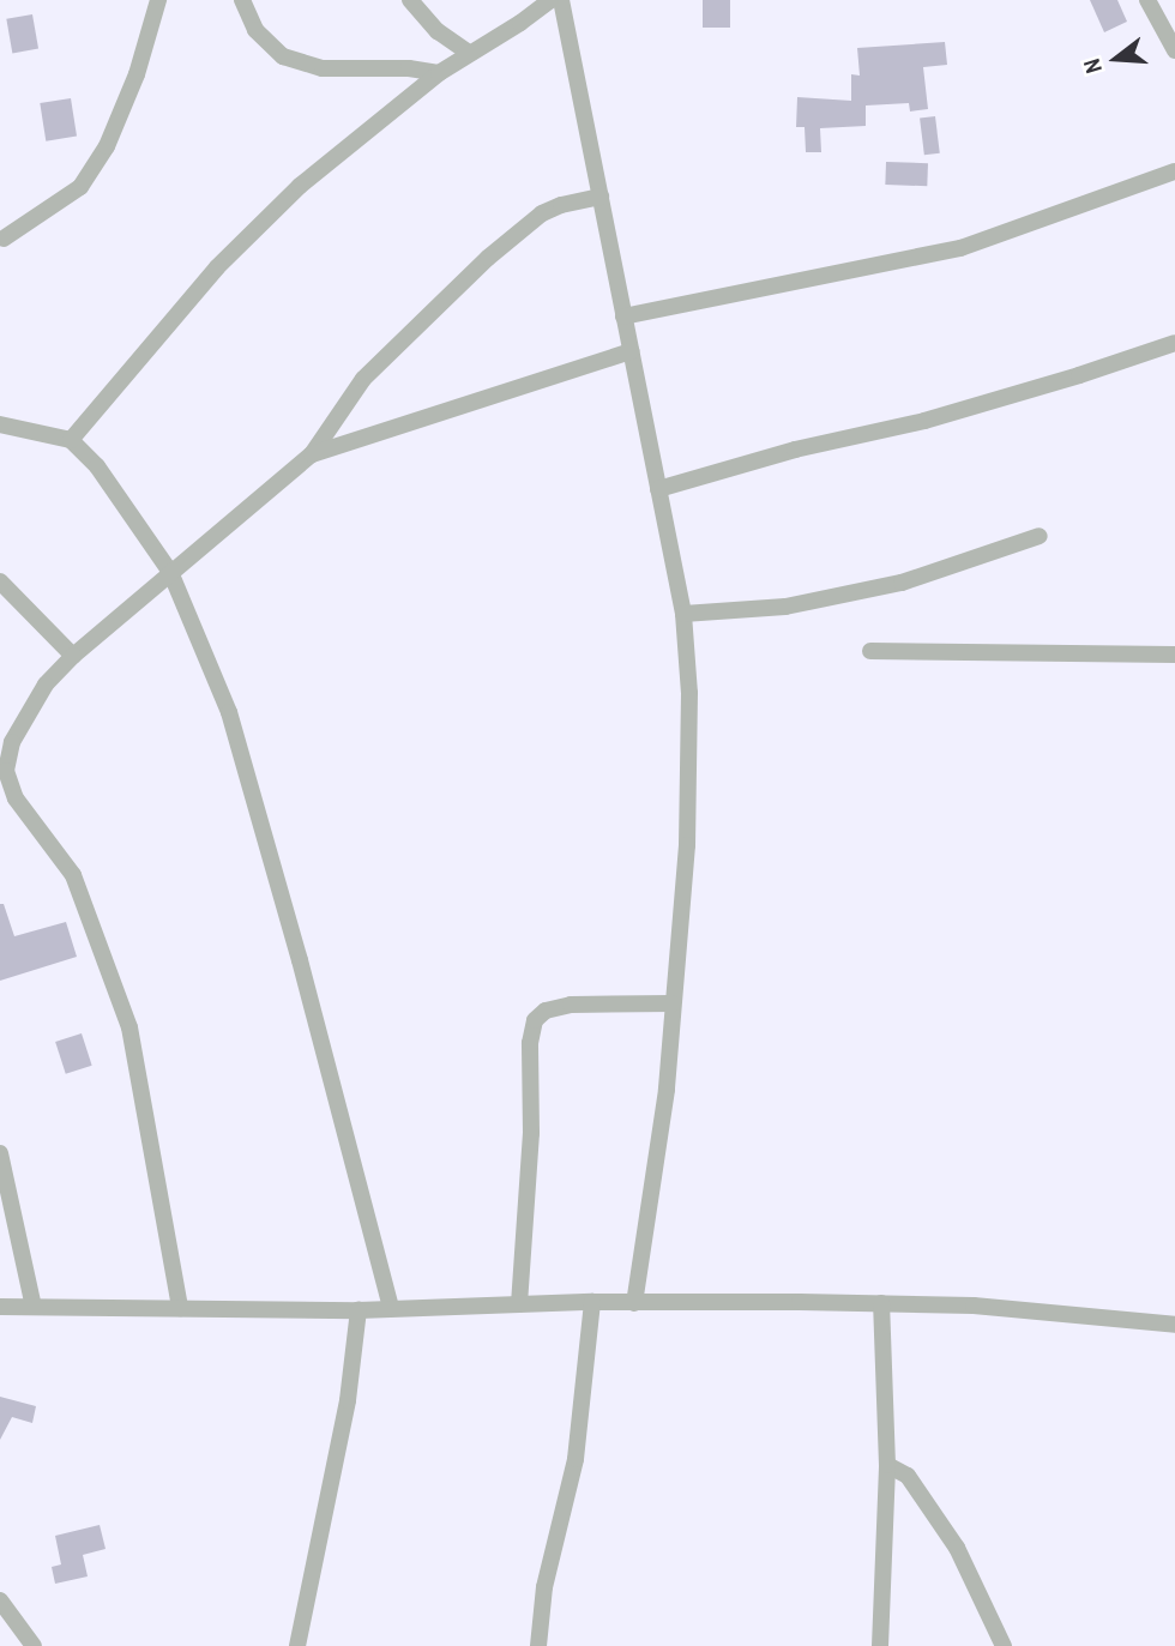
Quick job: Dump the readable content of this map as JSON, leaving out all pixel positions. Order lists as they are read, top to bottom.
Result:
{
  "north": "left"
}
